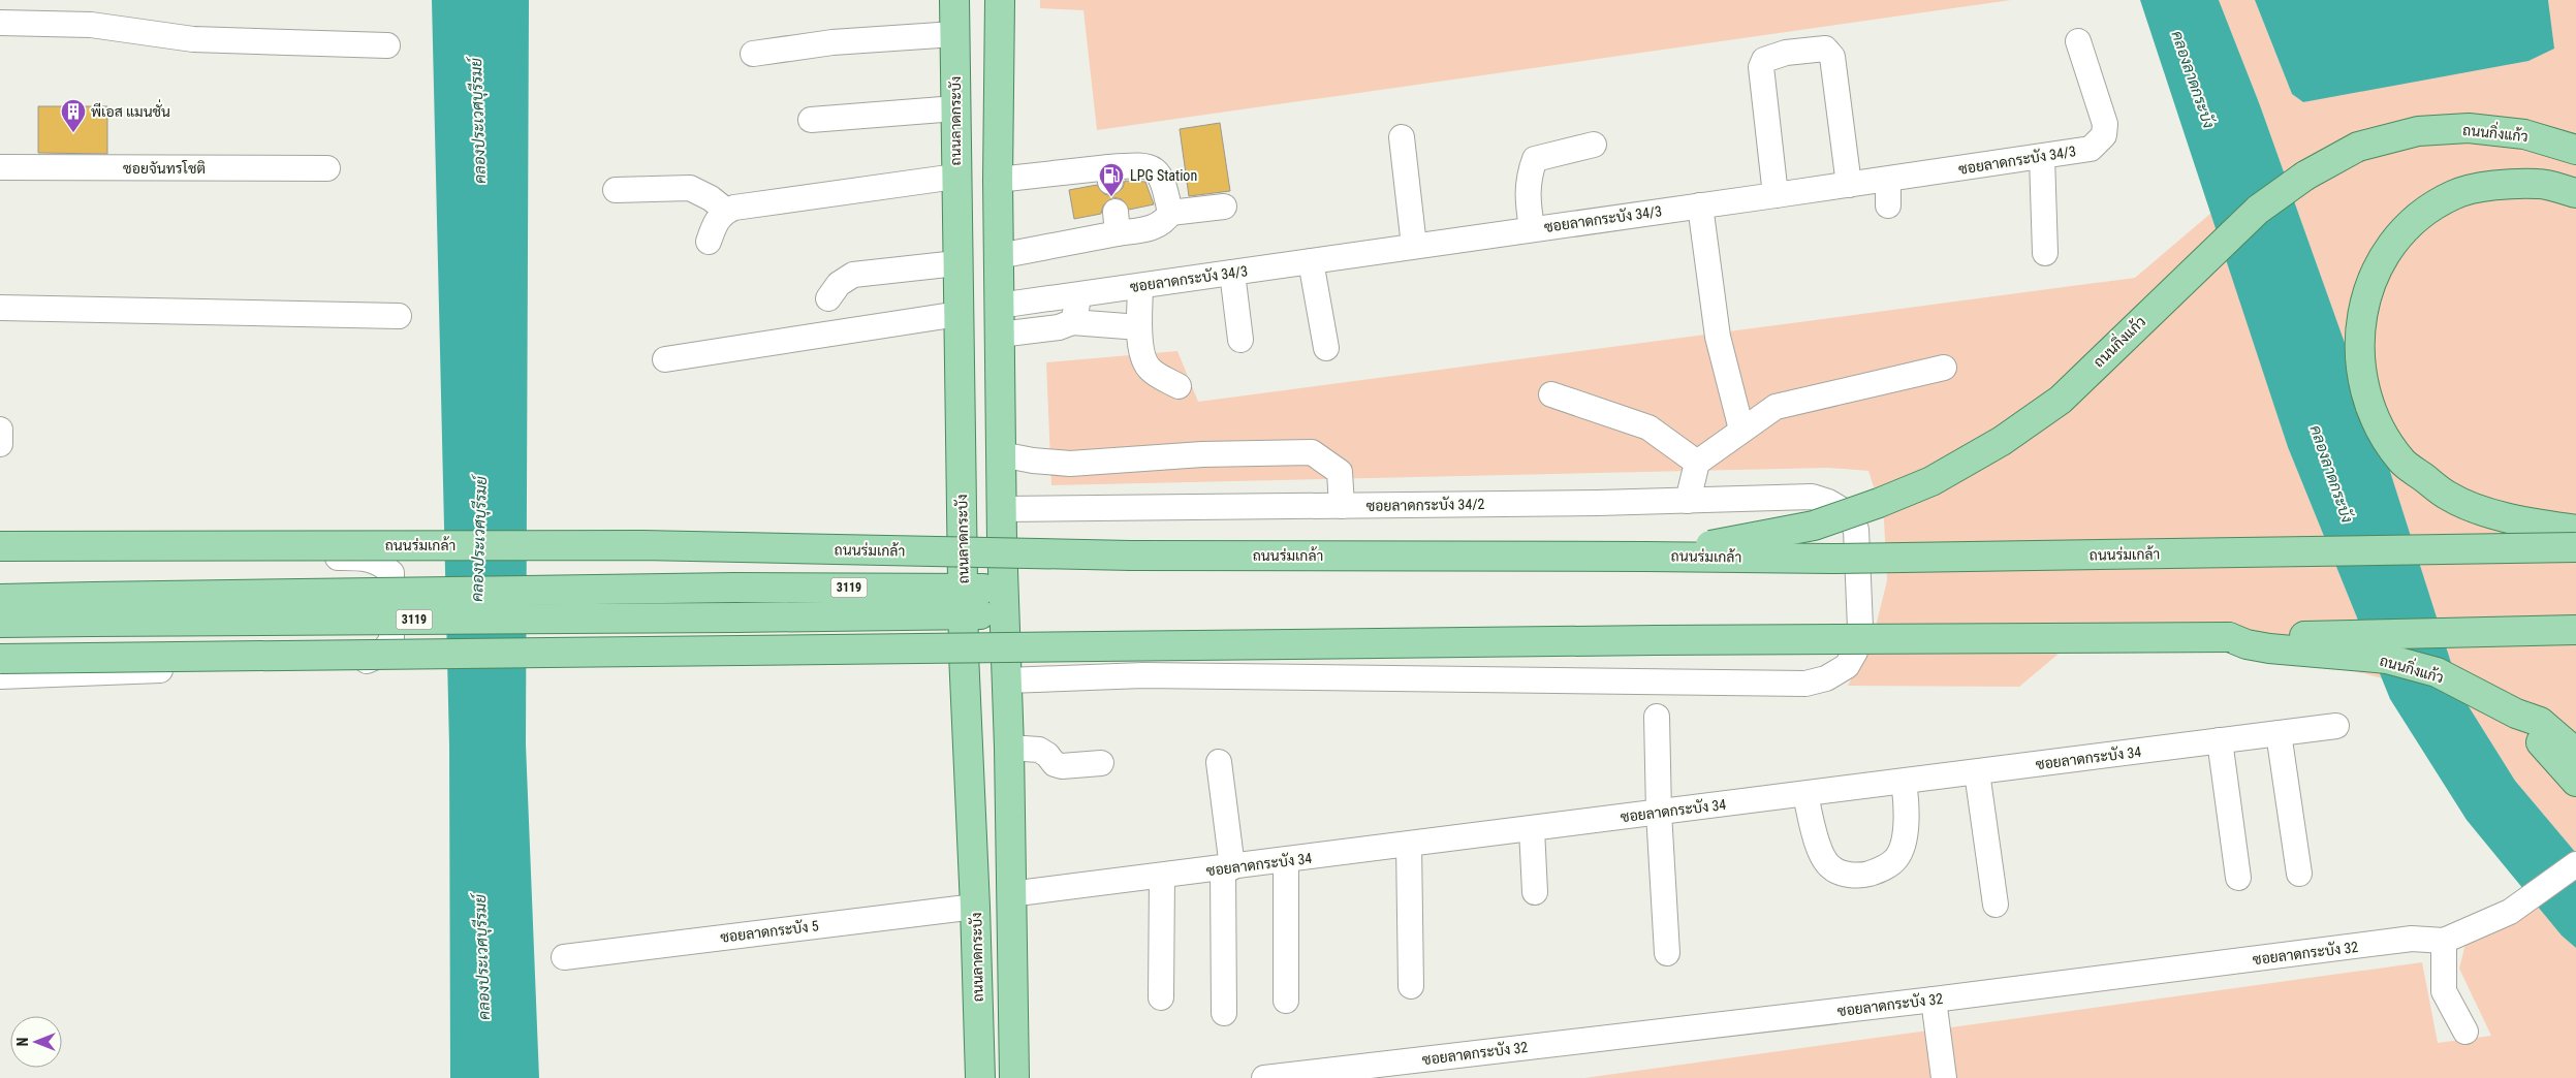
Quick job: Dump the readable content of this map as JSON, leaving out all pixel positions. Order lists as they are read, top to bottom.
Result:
{
  "streets": {
    "main road": [
      "ถนนลาดกระบัง",
      "ถนนกิ่งแก้ว",
      "ถนนร่มเกล้า",
      "3119"
    ],
    "street": [
      "ซอยลาดกระบัง 34/3",
      "ซอยจันทรโชติ",
      "ซอยลาดกระบัง 34/2",
      "ซอยลาดกระบัง 34",
      "ซอยลาดกระบัง 5",
      "ซอยลาดกระบัง 32"
    ]
  },
  "crossings": [
    ["ถนนลาดกระบัง", "3119"],
    ["ถนนลาดกระบัง", "ซอยลาดกระบัง 5"],
    ["ถนนกิ่งแก้ว", "ถนนร่มเกล้า"]
  ],
  "water": ["คลองลาดกระบัง", "คลองประเวศบุรีรมย์"],
  "places": {
    "building": ["พีเอส แมนชั่น"],
    "fuel station": ["LPG Station"]
  },
  "north": "left"
}
